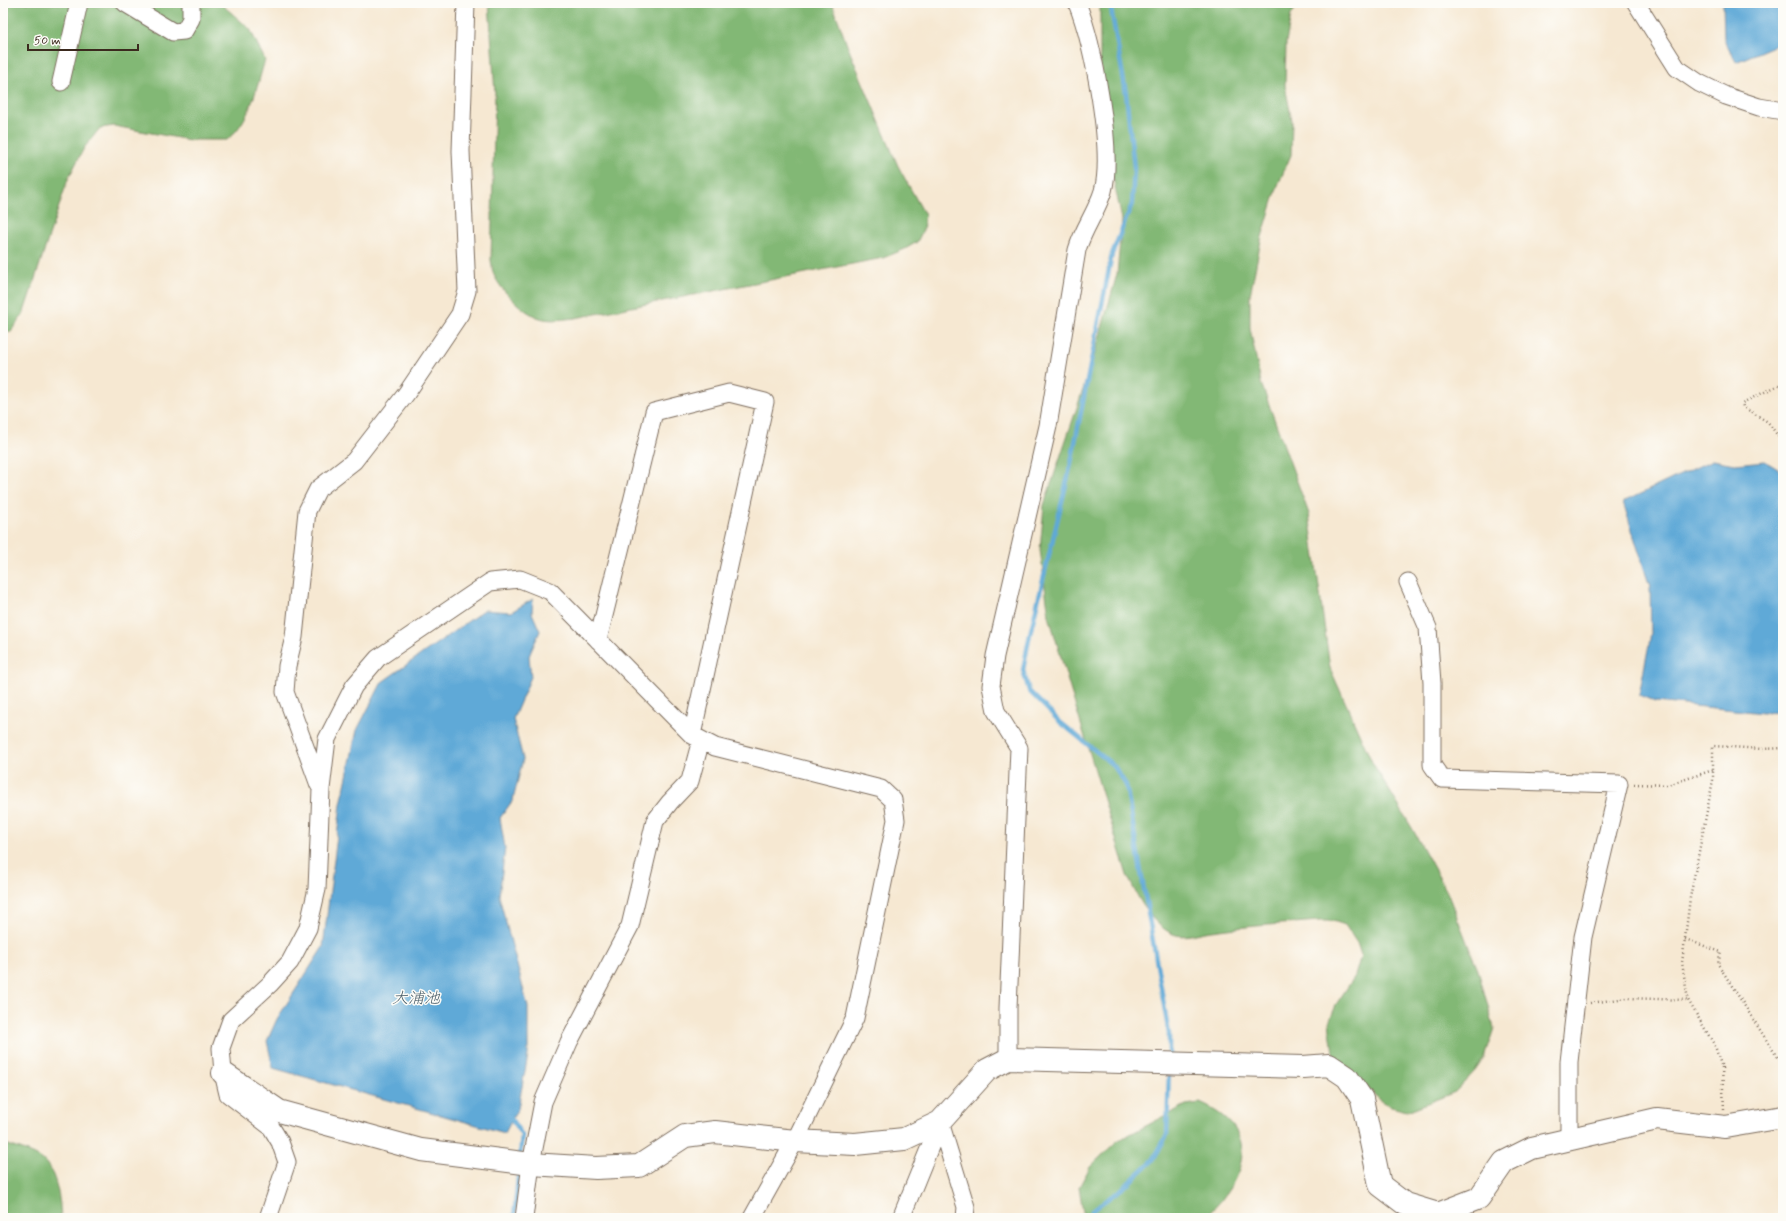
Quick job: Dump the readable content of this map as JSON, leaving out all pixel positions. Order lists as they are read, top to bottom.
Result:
{
  "water": ["大浦池"],
  "scale_bar": "50 m"
}
